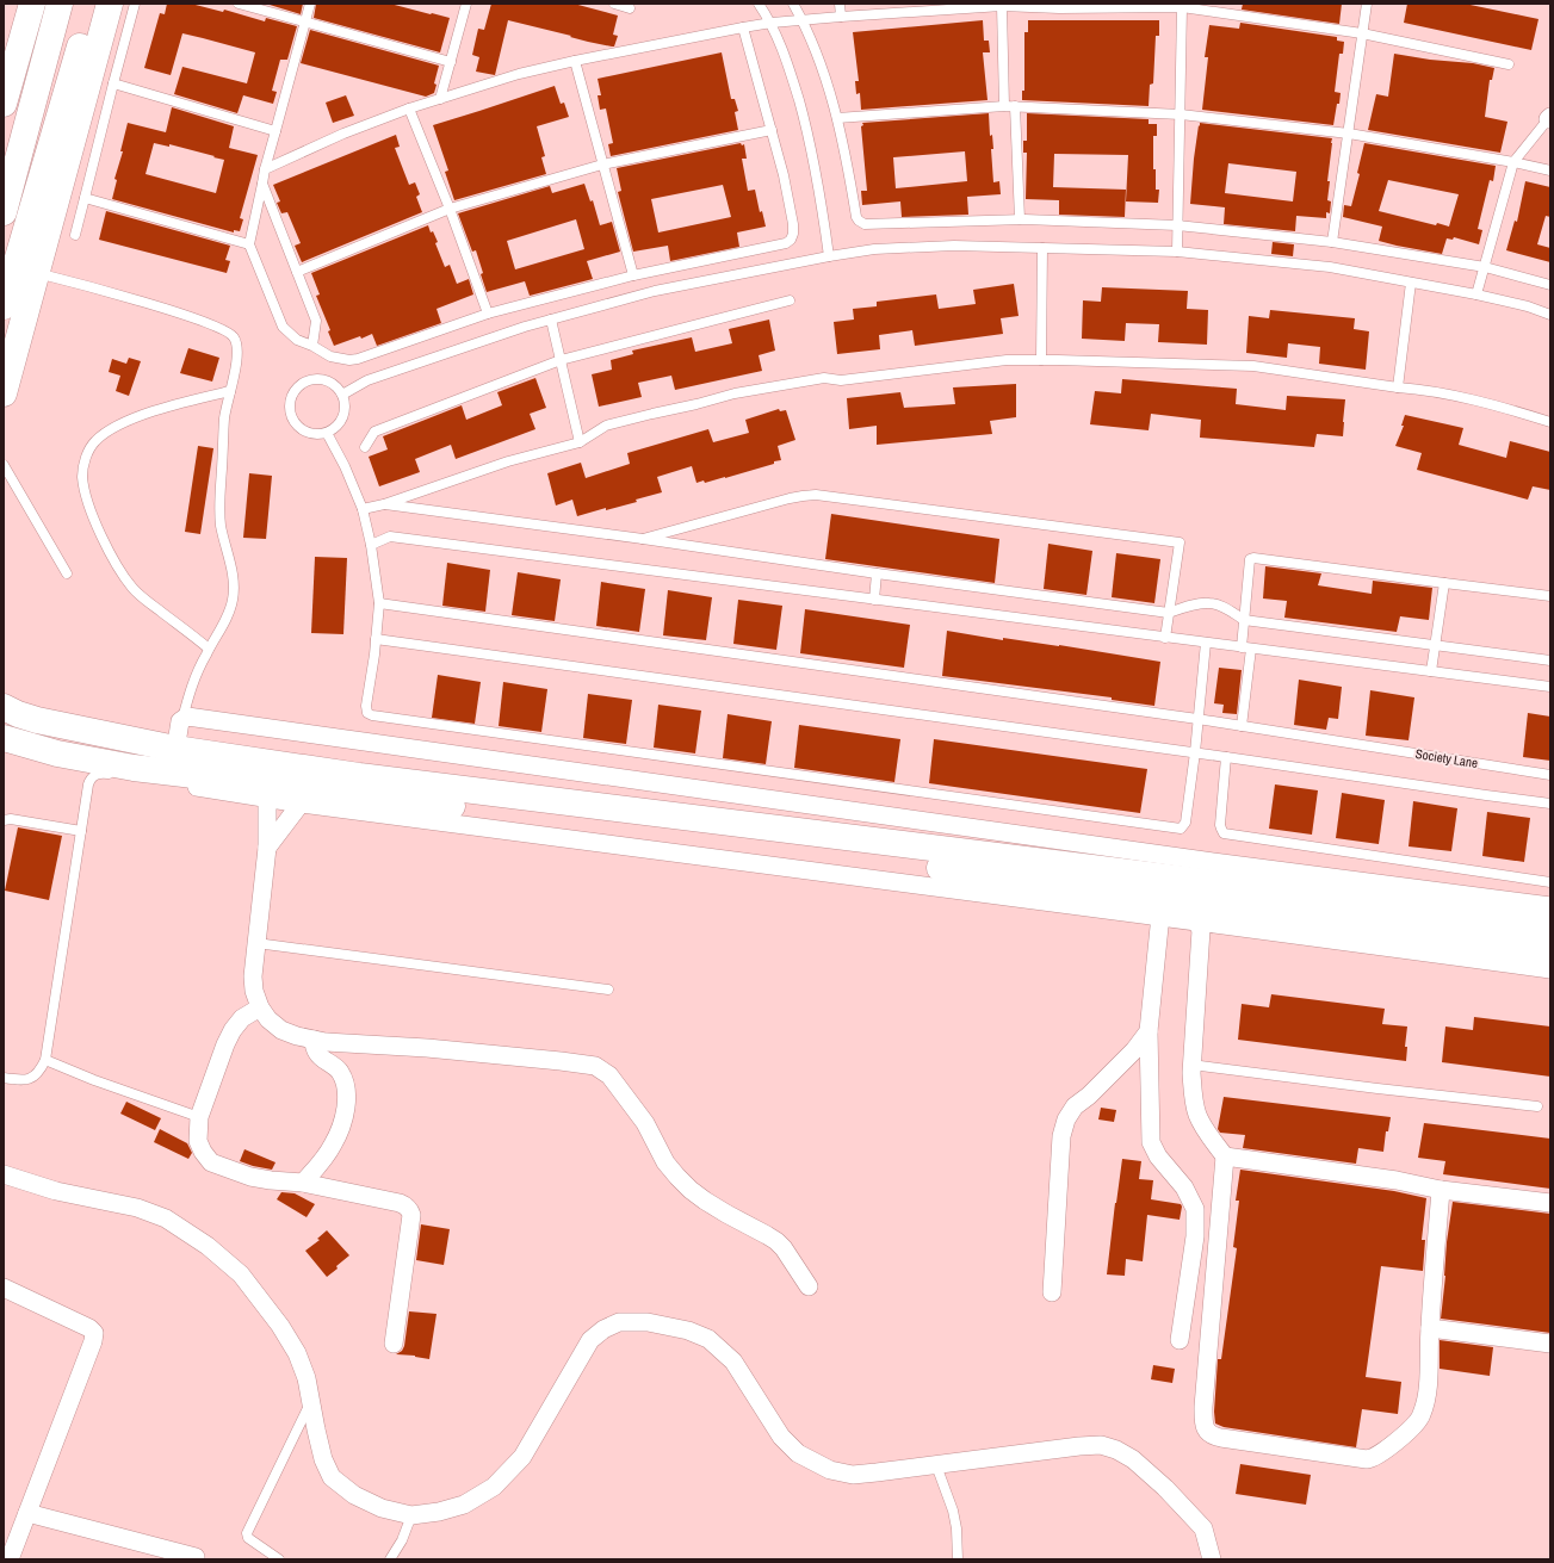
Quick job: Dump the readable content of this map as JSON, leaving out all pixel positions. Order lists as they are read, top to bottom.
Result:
{
  "streets": {
    "lane": ["Society Lane"]
  }
}
